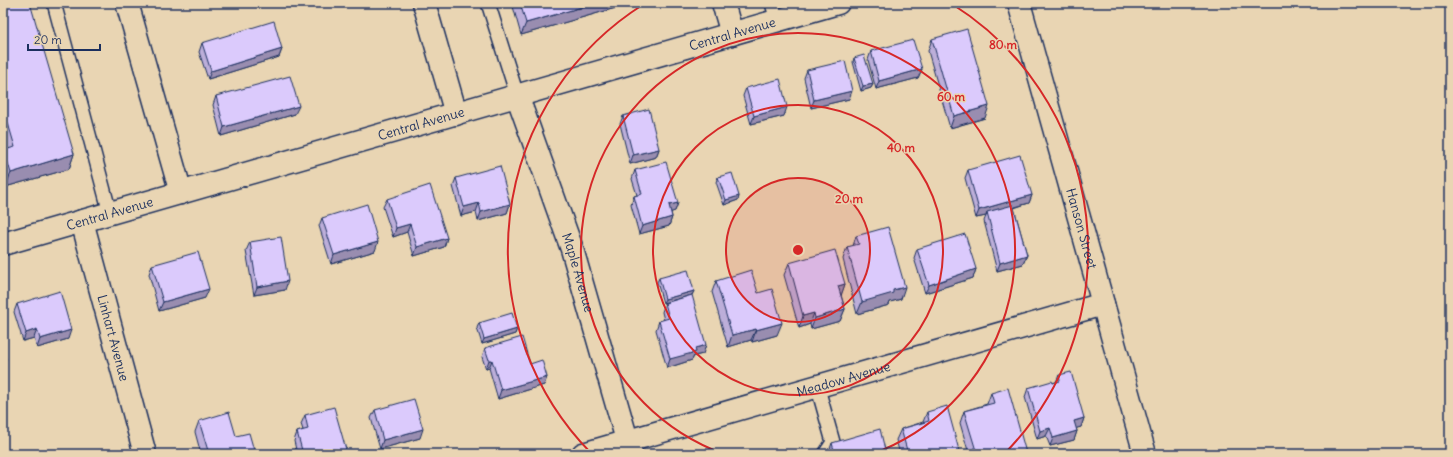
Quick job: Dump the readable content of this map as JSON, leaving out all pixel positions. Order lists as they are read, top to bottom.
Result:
{
  "streets": {
    "street": [
      "Central Avenue",
      "Hanson Street",
      "Maple Avenue",
      "Linhart Avenue",
      "Meadow Avenue"
    ]
  },
  "crossings": [
    ["Central Avenue", "Maple Avenue"],
    ["Central Avenue", "Linhart Avenue"],
    ["Hanson Street", "Meadow Avenue"],
    ["Maple Avenue", "Meadow Avenue"]
  ],
  "scale_bar": "20 m",
  "rings": [
    "80 m",
    "60 m",
    "40 m",
    "20 m"
  ]
}
